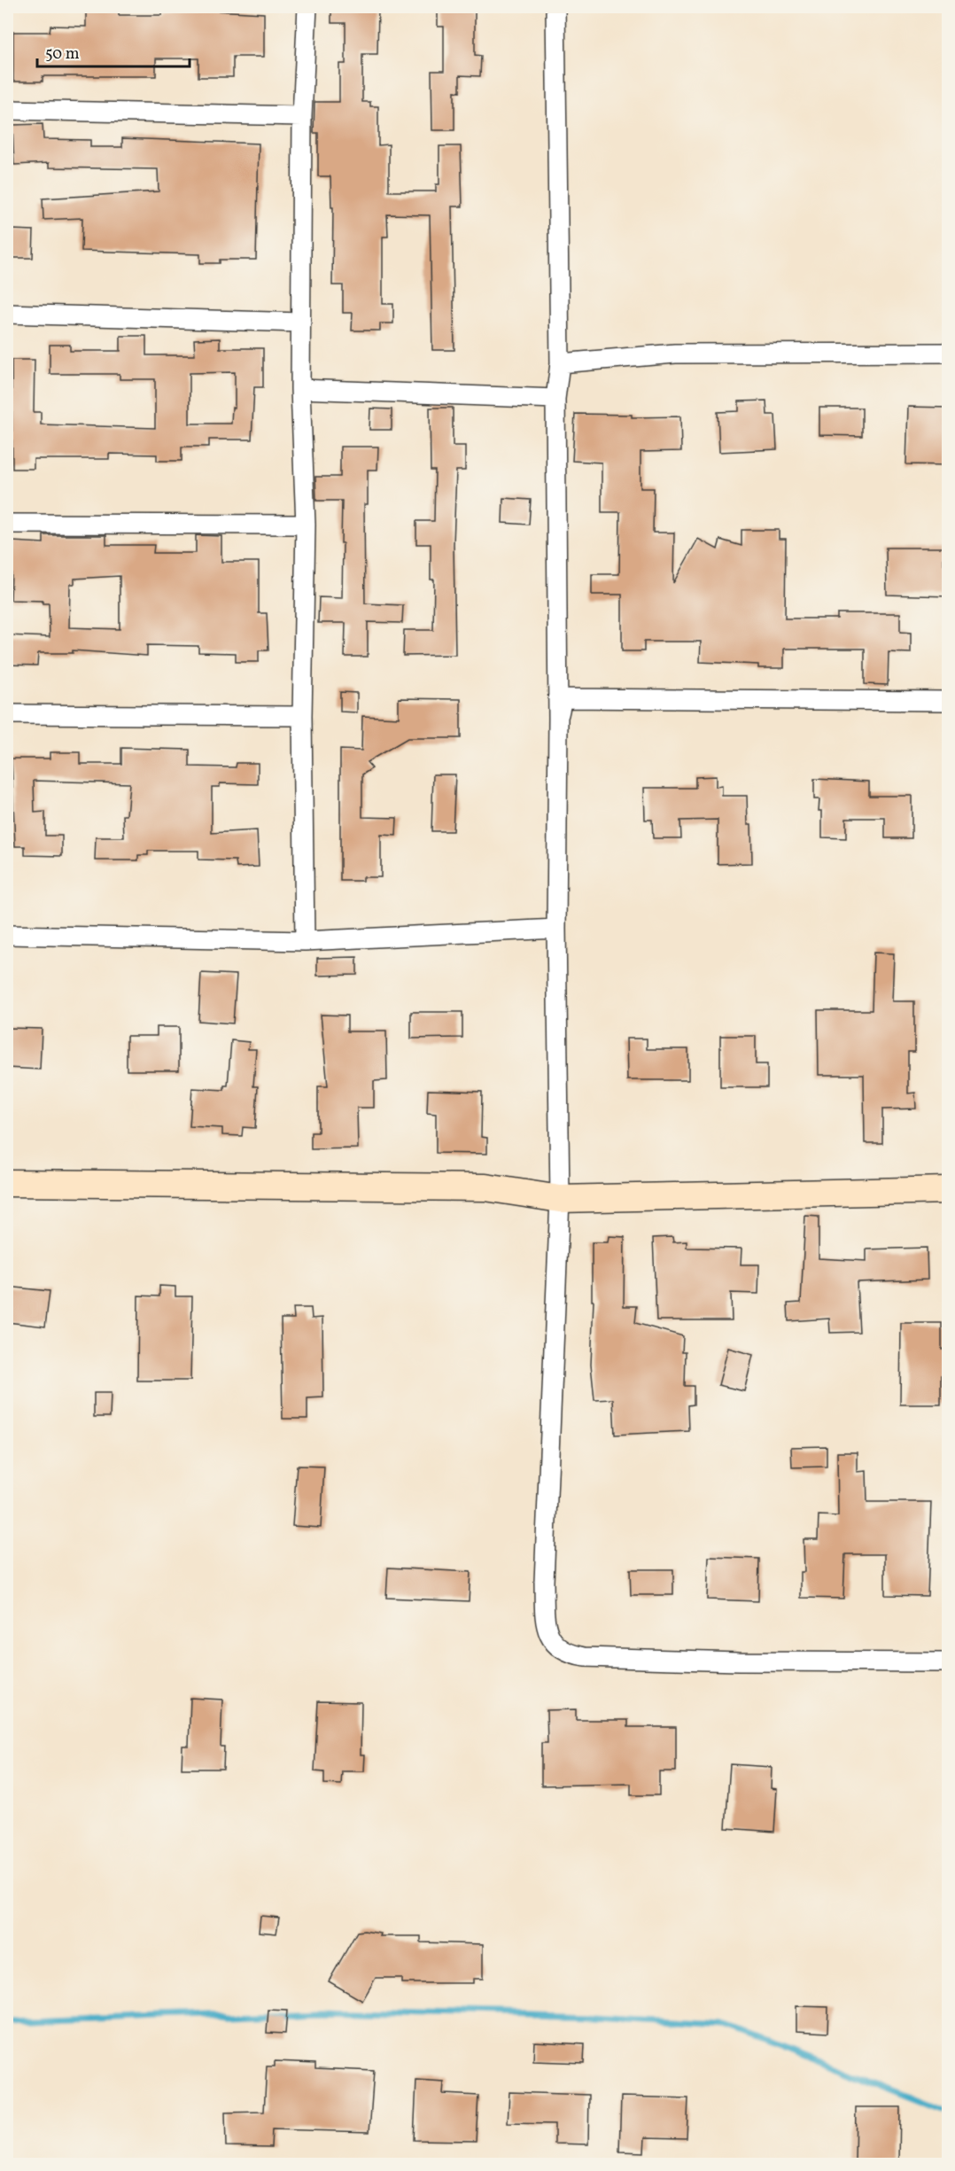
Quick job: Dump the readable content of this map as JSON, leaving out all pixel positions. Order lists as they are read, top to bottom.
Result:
{
  "scale_bar": "50 m"
}
